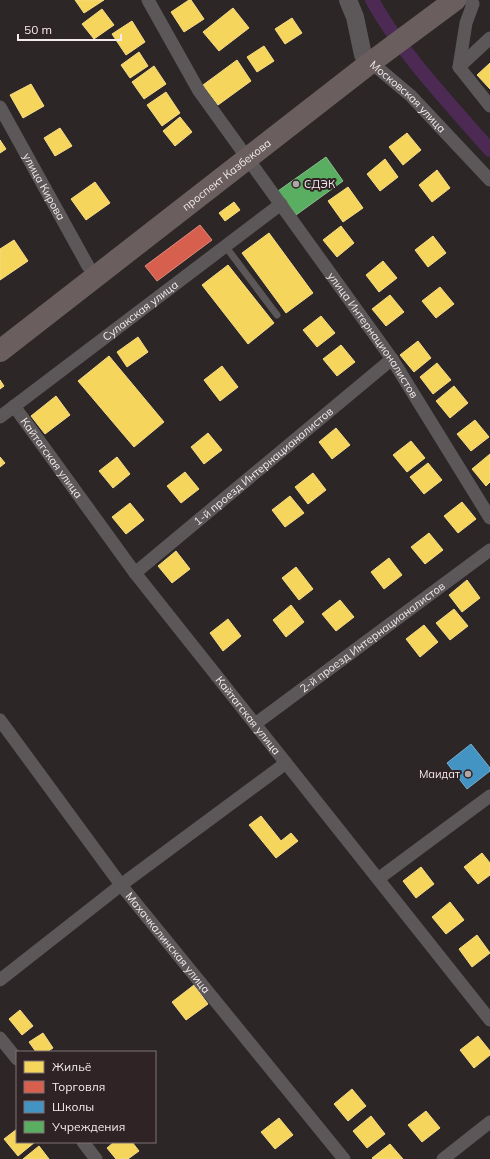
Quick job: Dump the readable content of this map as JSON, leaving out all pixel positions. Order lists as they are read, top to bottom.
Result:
{
  "streets": {
    "highway": ["проспект Казбекова"],
    "main road": ["Московская улица"],
    "street": [
      "улица Кирова",
      "Сулакская улица",
      "улица Интернационалистов",
      "Кайтагская улица",
      "1-й проезд Интернацианалистов",
      "2-й проезд Интернацианалистов",
      "Махачкалинская улица"
    ]
  },
  "crossings": [
    ["Московская улица", "проспект Казбекова"],
    ["проспект Казбекова", "улица Кирова"],
    ["проспект Казбекова", "улица Интернационалистов"],
    ["Сулакская улица", "улица Интернационалистов"],
    ["Сулакская улица", "Кайтагская улица"],
    ["улица Интернационалистов", "1-й проезд Интернацианалистов"],
    ["Кайтагская улица", "1-й проезд Интернацианалистов"],
    ["Кайтагская улица", "2-й проезд Интернацианалистов"]
  ],
  "places": ["СДЭК", "Маидат"],
  "legend": [
    "Жильё",
    "Торговля",
    "Школы",
    "Учреждения"
  ],
  "scale_bar": "50 m"
}
